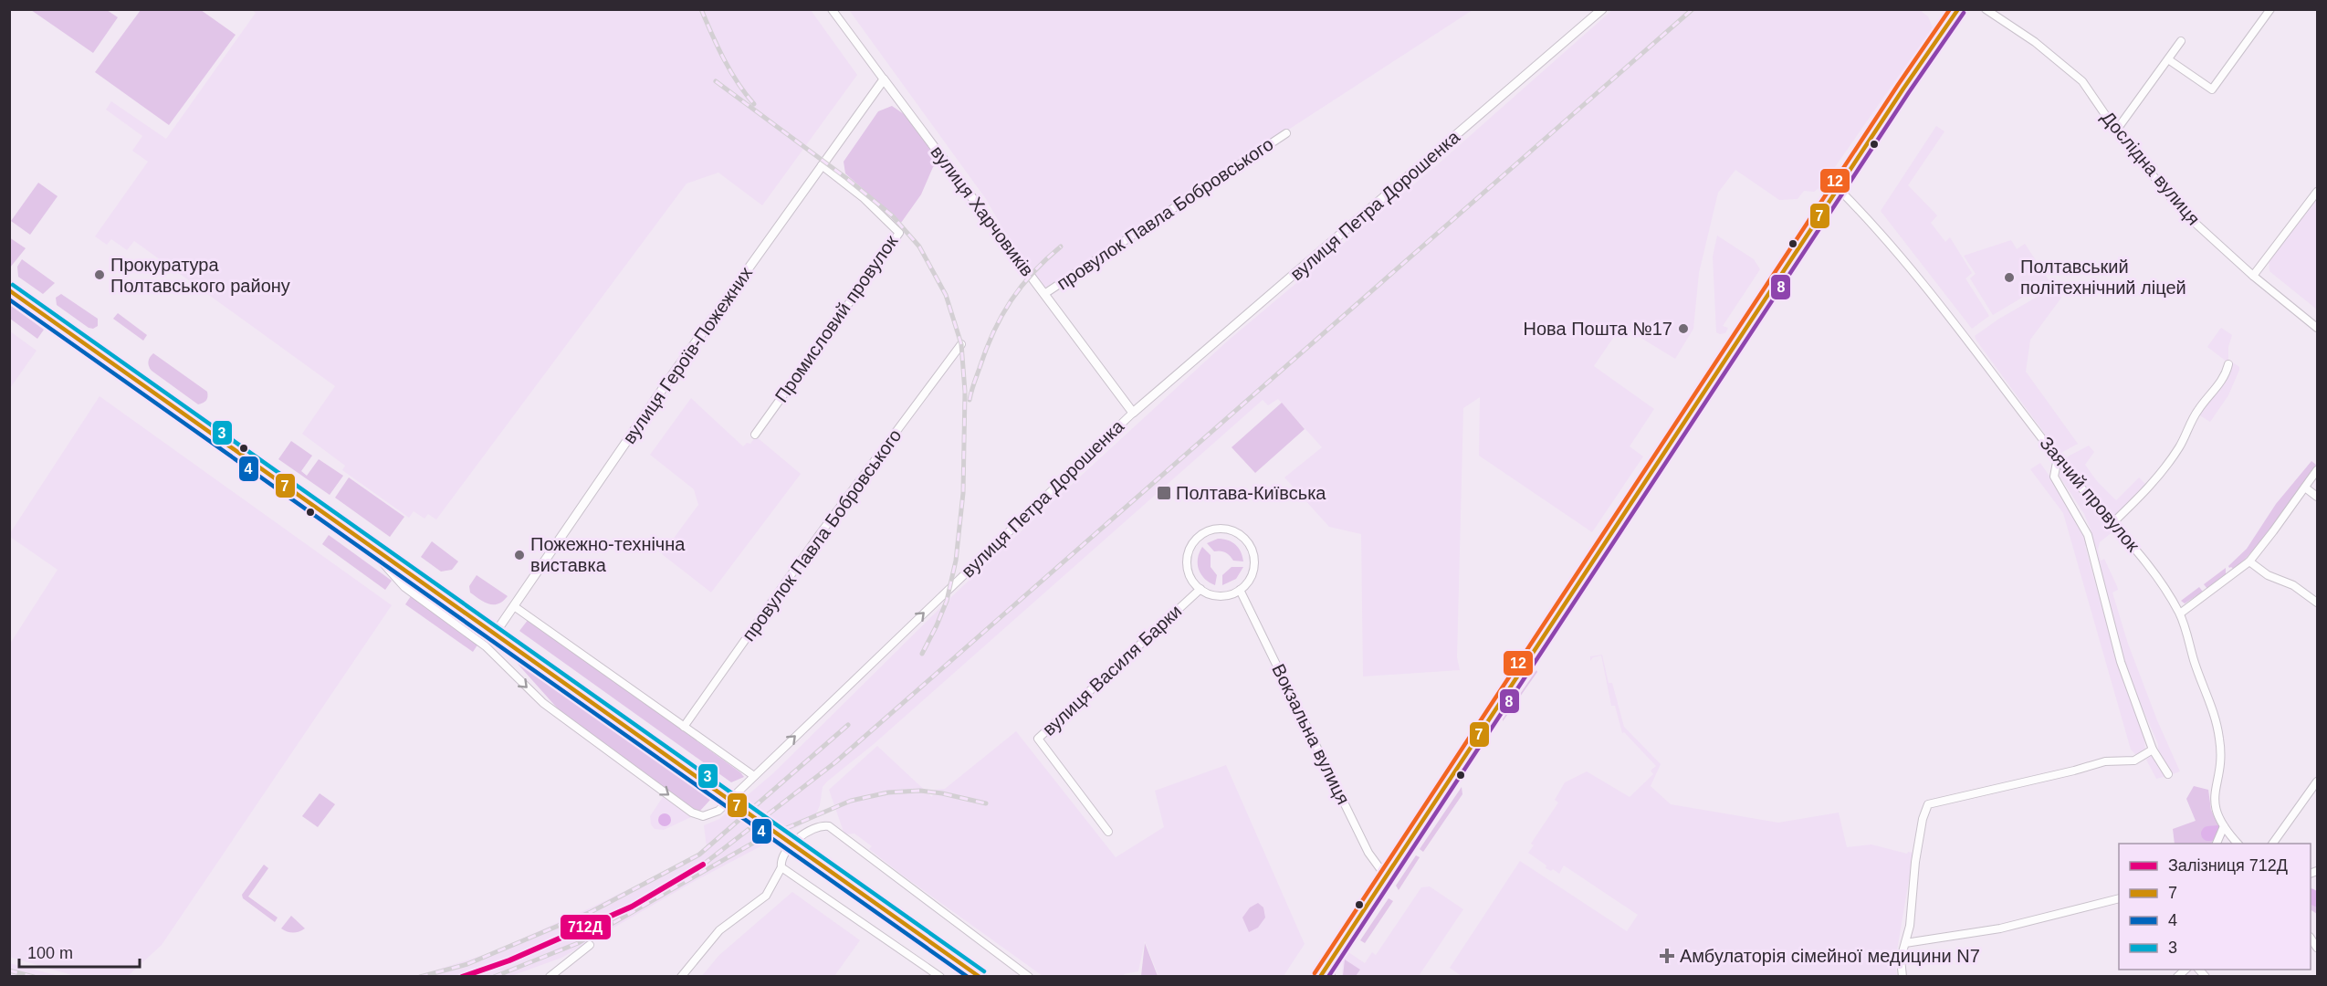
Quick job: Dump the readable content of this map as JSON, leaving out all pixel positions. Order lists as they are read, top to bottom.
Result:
{
  "streets": {
    "street": [
      "Дослідна вулиця",
      "вулиця Петра Дорошенка",
      "вулиця Харчовиків",
      "провулок Павла Бобровського",
      "Промисловий провулок",
      "вулиця Героїв-Пожежних",
      "Заячий провулок",
      "вулиця Василя Барки",
      "Вокзальна вулиця"
    ]
  },
  "crossings": [
    ["вулиця Петра Дорошенка", "вулиця Харчовиків"],
    ["вулиця Харчовиків", "провулок Павла Бобровського"],
    ["вулиця Харчовиків", "вулиця Героїв-Пожежних"],
    ["Промисловий провулок", "вулиця Героїв-Пожежних"],
    ["вулиця Василя Барки", "Вокзальна вулиця"]
  ],
  "places": {
    "other": [
      "Прокуратура Полтавського району",
      "Полтавський політехнічний ліцей",
      "Нова Пошта №17",
      "Пожежно-технічна виставка"
    ],
    "transit": ["Полтава-Київська"],
    "health": ["Амбулаторія сімейної медицини N7"]
  },
  "lines": [
    "transit line 7",
    "transit line 12",
    "transit line 8",
    "transit line 3",
    "transit line 4",
    "rail line 712Д"
  ],
  "legend": [
    "Залізниця 712Д",
    "7",
    "4",
    "3"
  ],
  "scale_bar": "100 m"
}
